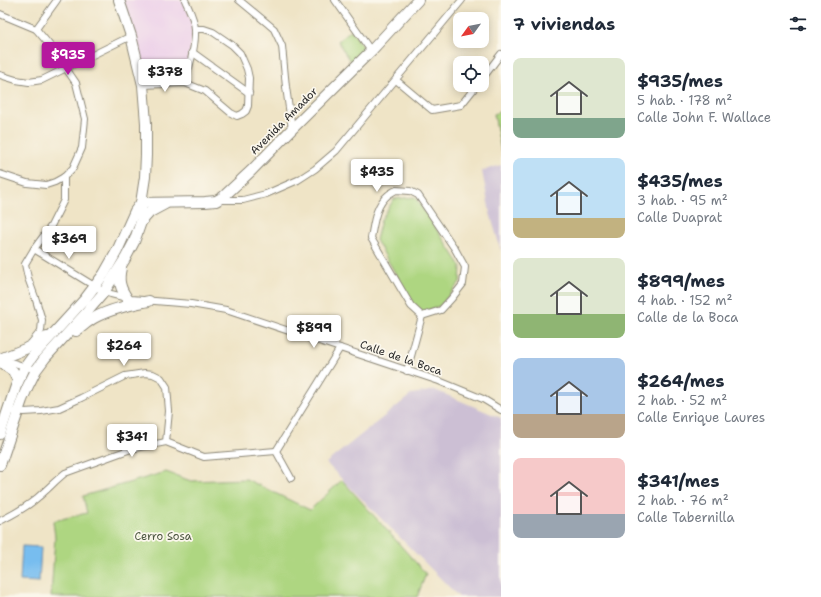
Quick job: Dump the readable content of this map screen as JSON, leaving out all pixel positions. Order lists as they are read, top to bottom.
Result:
{
  "streets": {
    "main road": ["Avenida Amador"],
    "street": ["Calle de la Boca"]
  },
  "parks": ["Cerro Sosa"],
  "north": "bottom left",
  "page": {
    "heading": "7 viviendas",
    "price": [
      "$935",
      "$378",
      "$435",
      "$369",
      "$899",
      "$264",
      "$341"
    ],
    "list": [
      {
        "name": "$935/mes",
        "note": "5 hab. · 178 m² · Calle John F. Wallace"
      },
      {
        "name": "$435/mes",
        "note": "3 hab. · 95 m² · Calle Duaprat"
      },
      {
        "name": "$899/mes",
        "note": "4 hab. · 152 m² · Calle de la Boca"
      },
      {
        "name": "$264/mes",
        "note": "2 hab. · 52 m² · Calle Enrique Laures"
      },
      {
        "name": "$341/mes",
        "note": "2 hab. · 76 m² · Calle Tabernilla"
      }
    ]
  }
}
